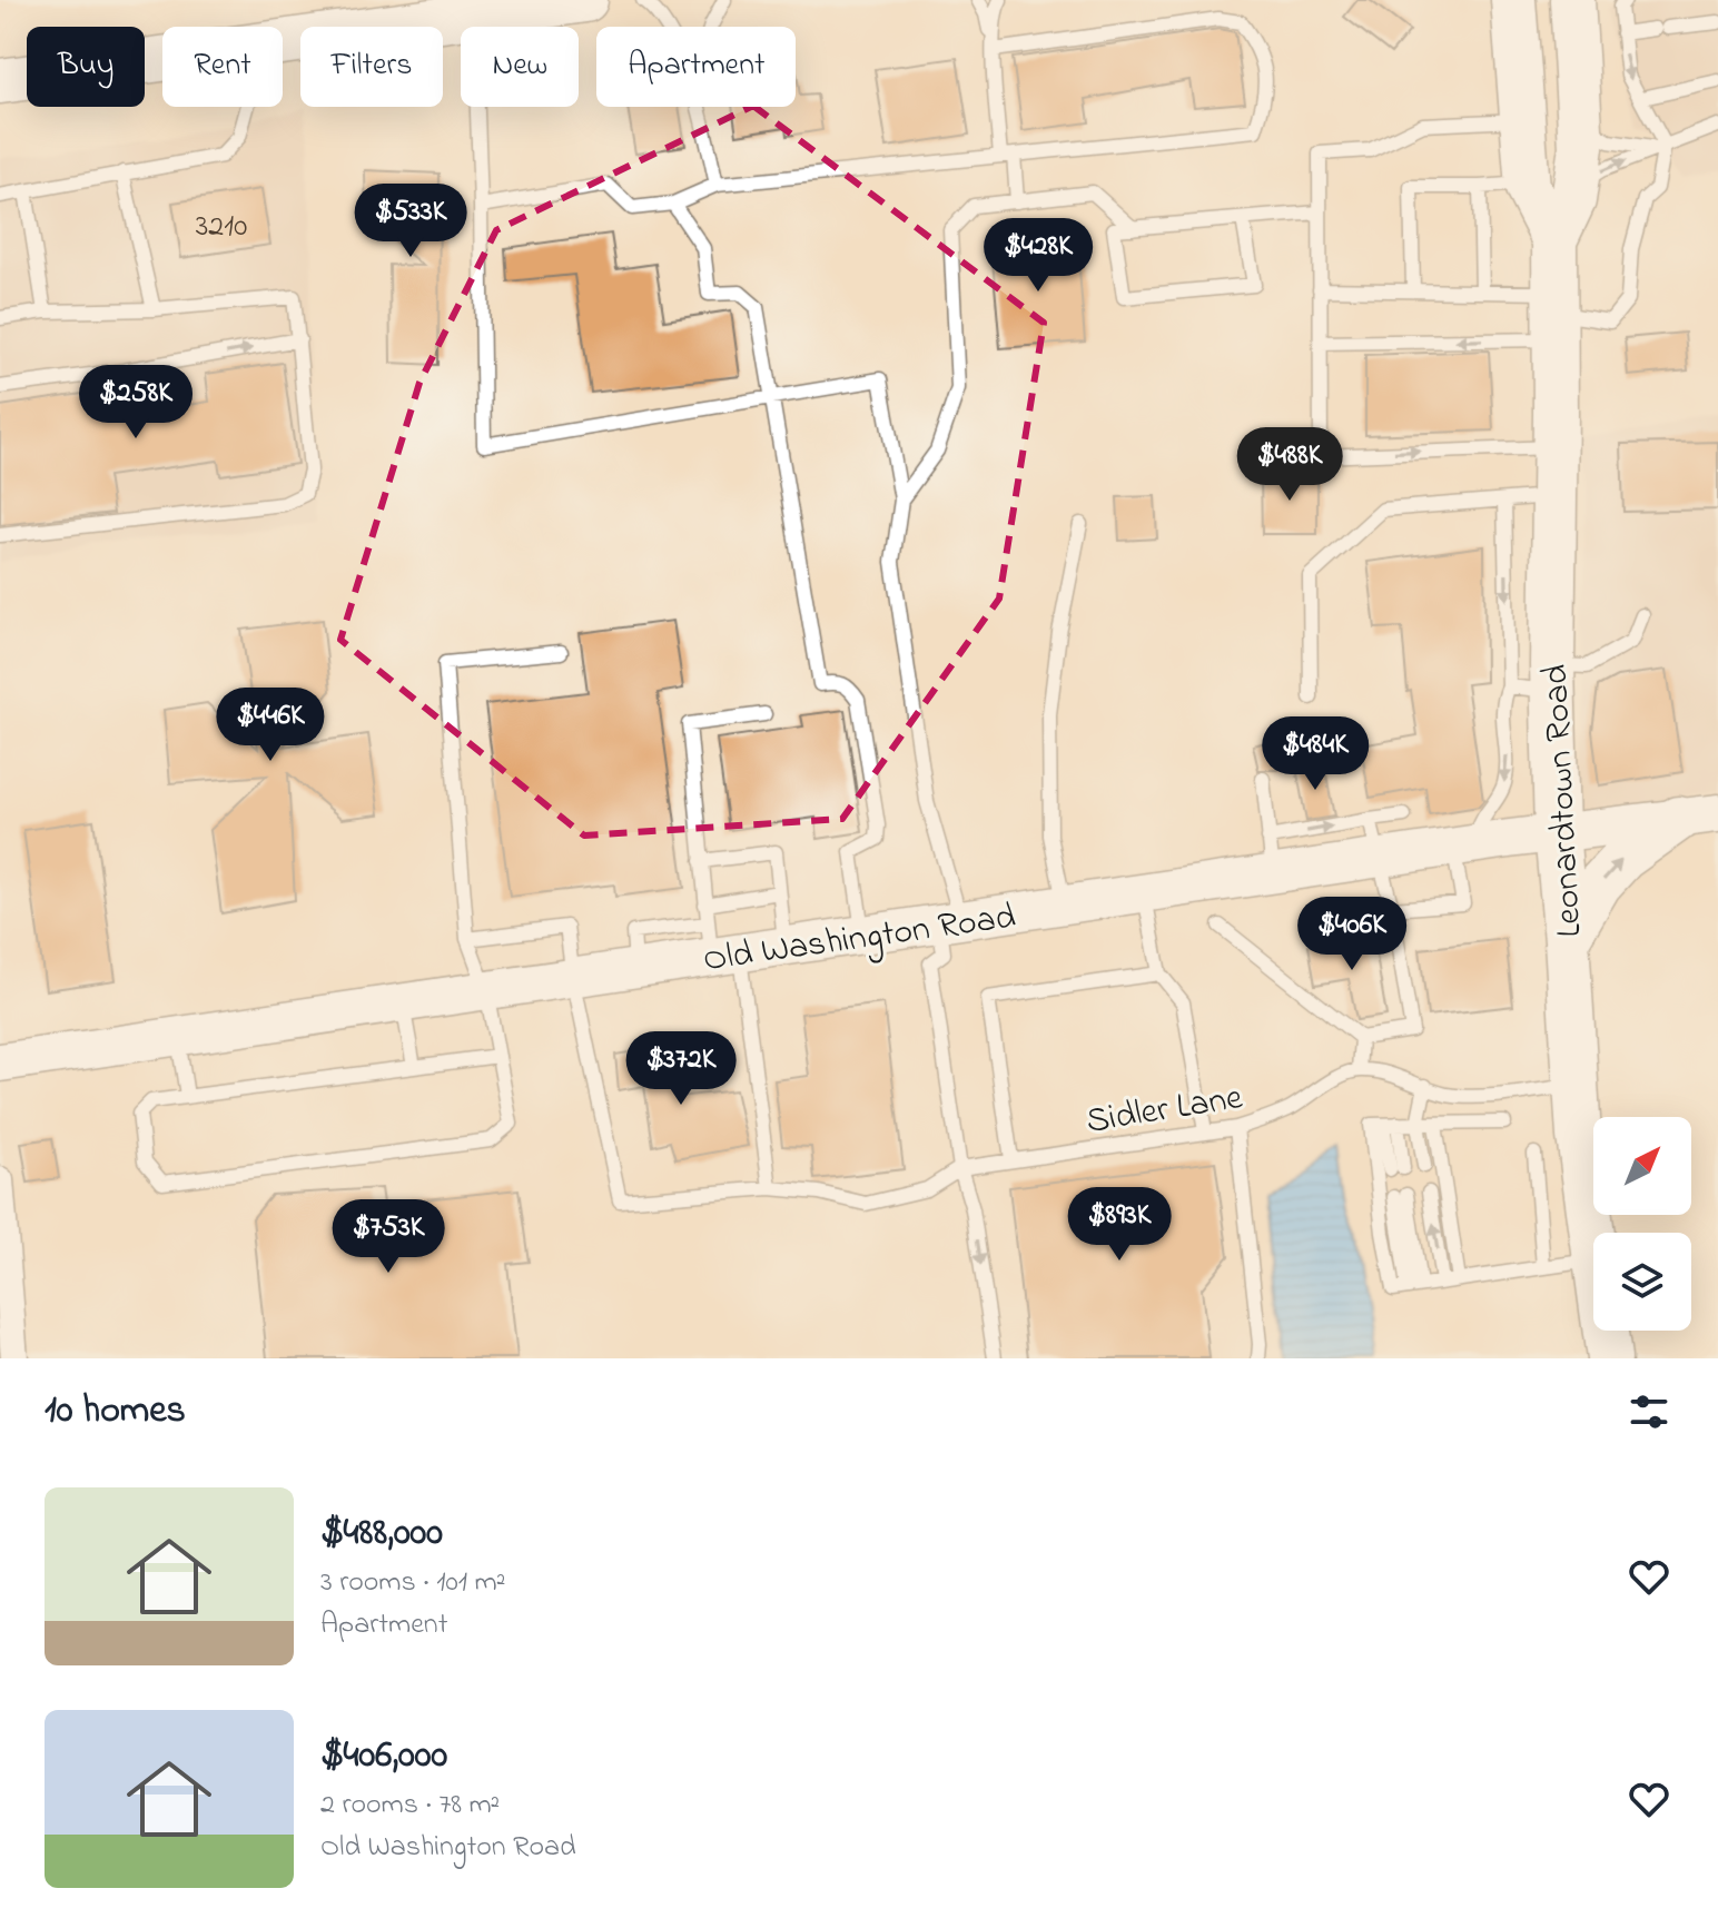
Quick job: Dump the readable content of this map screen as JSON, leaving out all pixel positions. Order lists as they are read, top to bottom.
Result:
{
  "streets": {
    "highway": ["Leonardtown Road"],
    "main road": ["Old Washington Road"],
    "lane": ["Sidler Lane"]
  },
  "crossings": [
    ["Leonardtown Road", "Old Washington Road"]
  ],
  "house_numbers": ["3210"],
  "north": "top right",
  "page": {
    "chip": [
      "Buy",
      "Rent",
      "Filters",
      "New",
      "Apartment"
    ],
    "price": [
      "$533K",
      "$428K",
      "$258K",
      "$488K",
      "$446K",
      "$484K",
      "$406K",
      "$372K",
      "$893K",
      "$753K"
    ],
    "heading": "10 homes",
    "list": [
      {
        "name": "$488,000",
        "note": "3 rooms · 101 m² · Apartment"
      },
      {
        "name": "$406,000",
        "note": "2 rooms · 78 m² · Old Washington Road"
      }
    ]
  }
}
